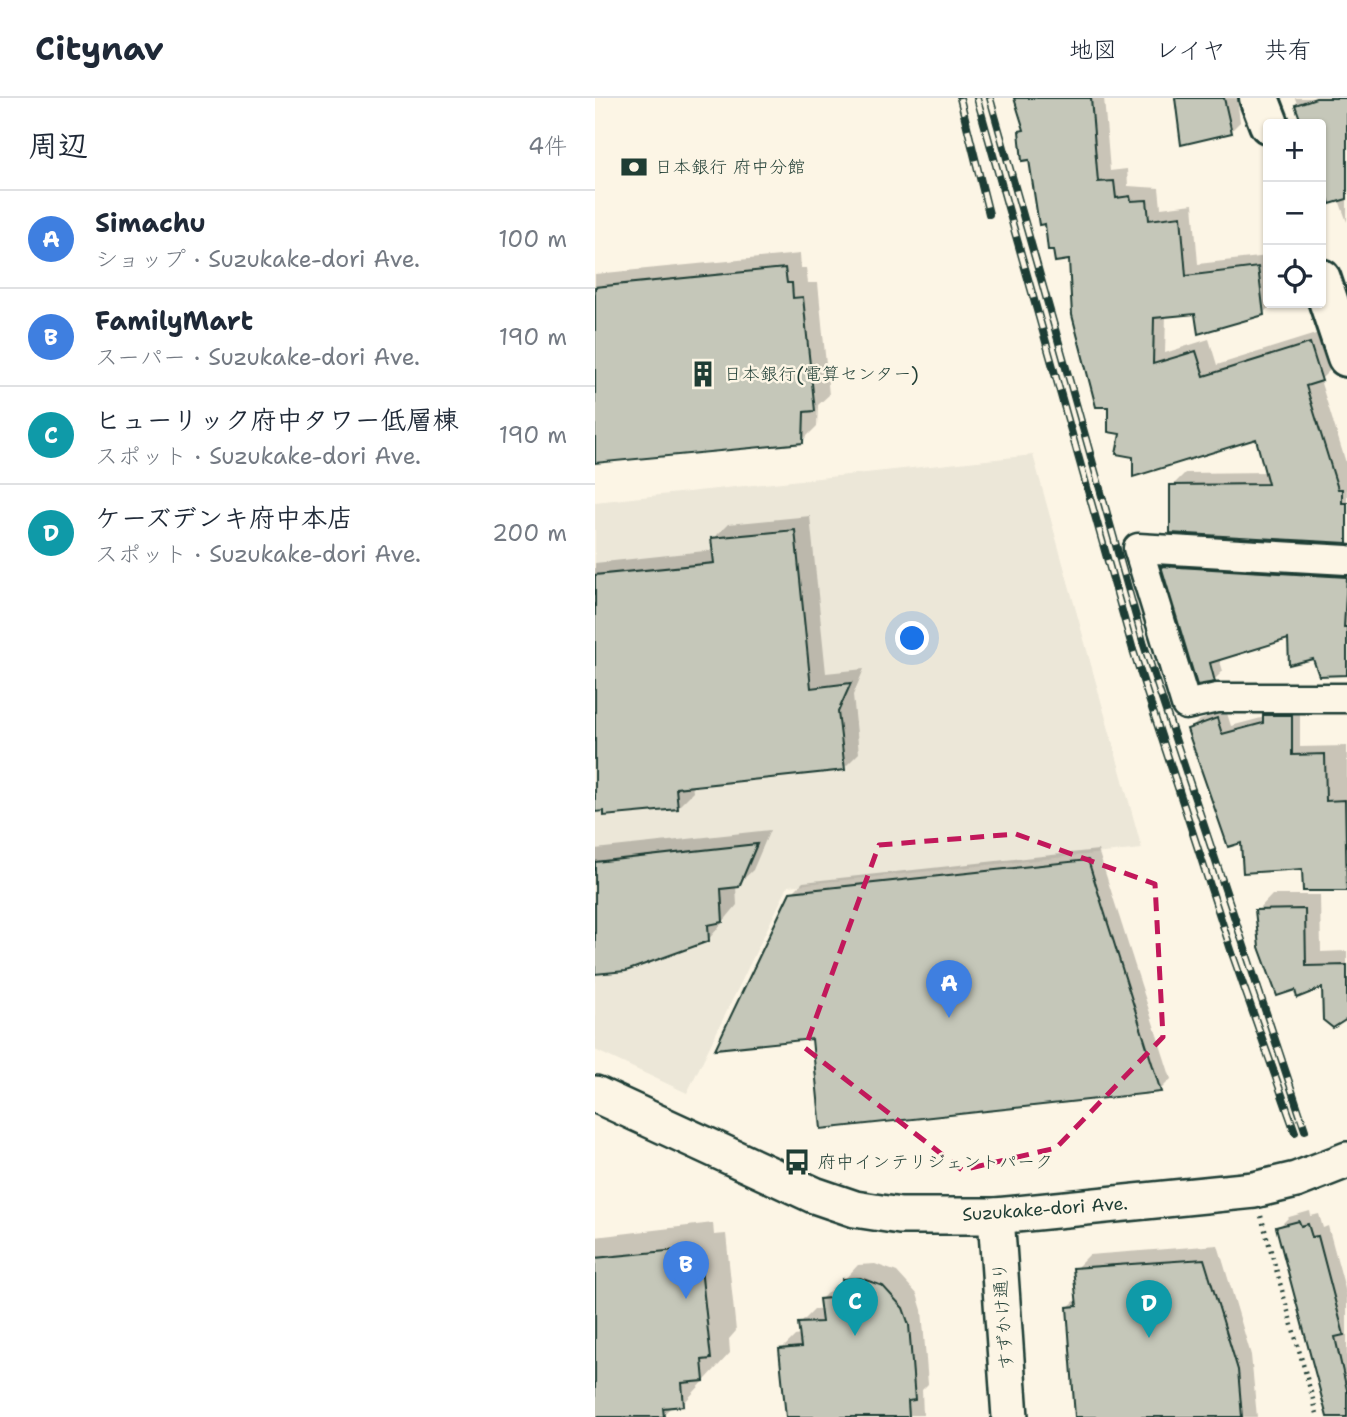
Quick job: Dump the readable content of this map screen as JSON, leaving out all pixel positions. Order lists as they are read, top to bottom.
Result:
{
  "streets": {
    "street": ["Suzukake-dori Ave.", "すずかけ通り"]
  },
  "crossings": [
    ["Suzukake-dori Ave.", "すずかけ通り"]
  ],
  "places": {
    "bank": ["日本銀行 府中分館"],
    "building": ["日本銀行(電算センター)"],
    "bus stop": ["府中インテリジェントパーク"]
  },
  "page": {
    "header": "Citynav",
    "nav": ["地図", "レイヤ", "共有"],
    "heading": ["周辺", "4件"],
    "map_buttons": ["+", "−"],
    "list": [
      {
        "mark": "A",
        "name": "Simachu",
        "note": "ショップ · Suzukake-dori Ave.",
        "value": "100 m"
      },
      {
        "mark": "B",
        "name": "FamilyMart",
        "note": "スーパー · Suzukake-dori Ave.",
        "value": "190 m"
      },
      {
        "mark": "C",
        "name": "ヒューリック府中タワー低層棟",
        "note": "スポット · Suzukake-dori Ave.",
        "value": "190 m"
      },
      {
        "mark": "D",
        "name": "ケーズデンキ府中本店",
        "note": "スポット · Suzukake-dori Ave.",
        "value": "200 m"
      }
    ],
    "pins": [
      "A",
      "B",
      "C",
      "D"
    ]
  }
}
